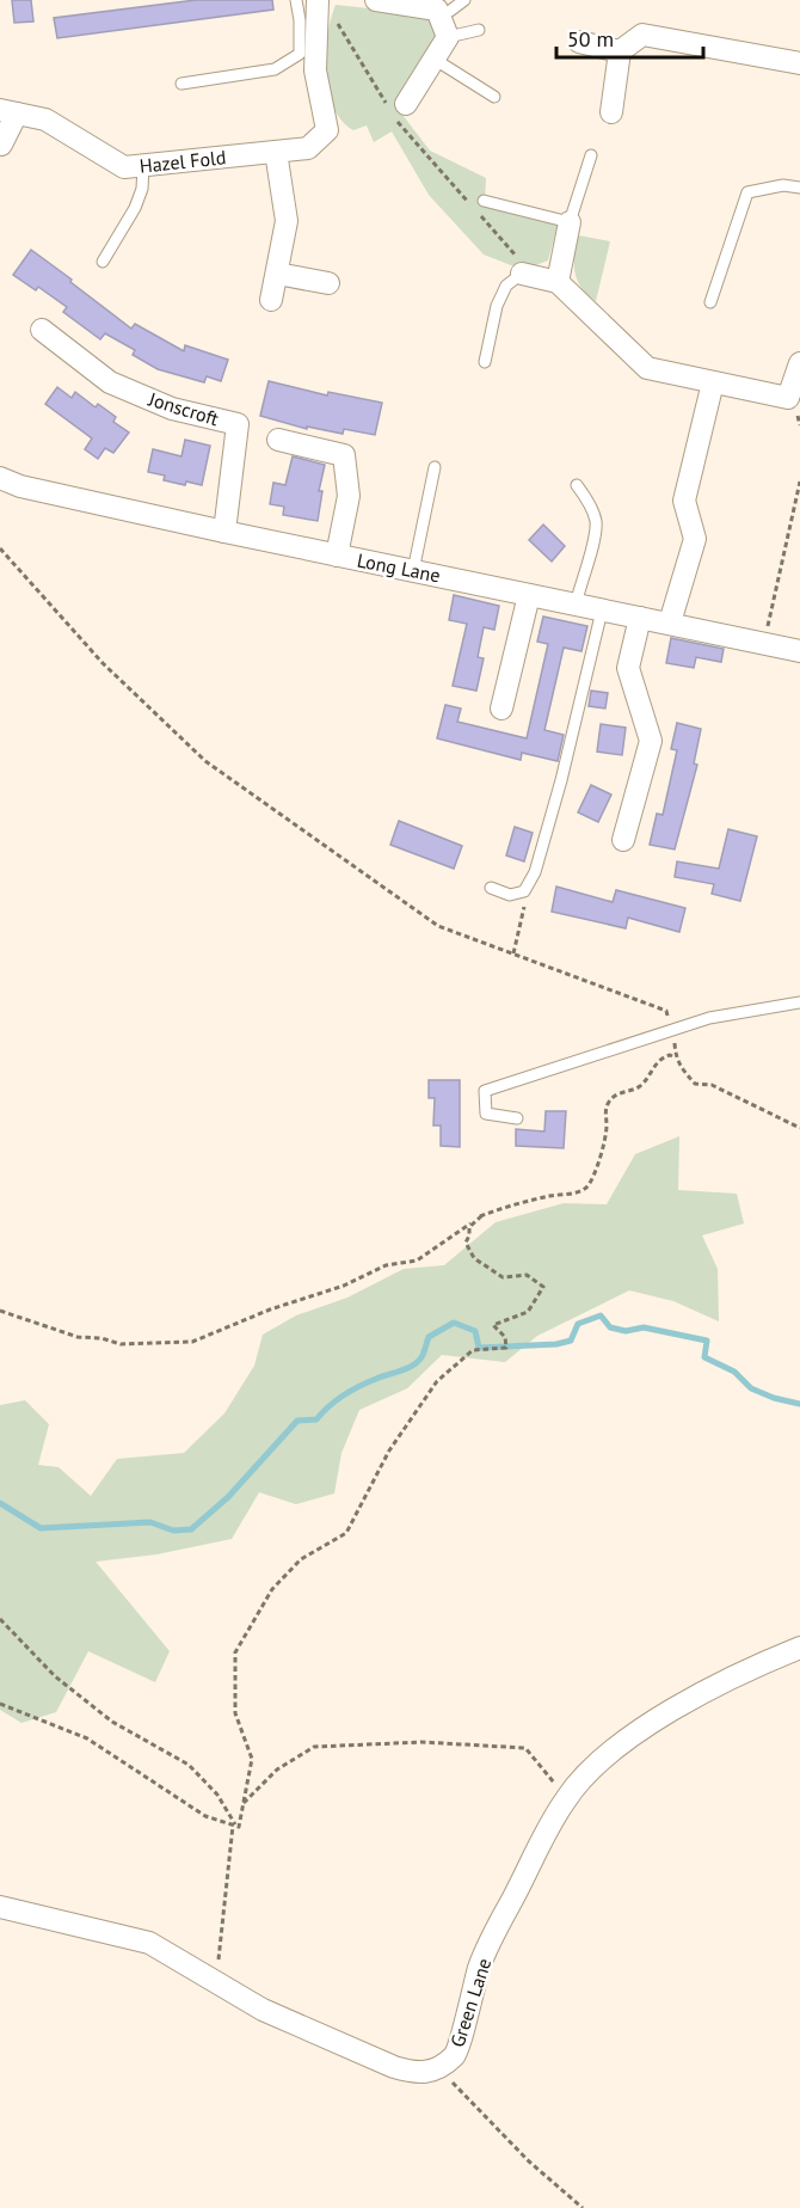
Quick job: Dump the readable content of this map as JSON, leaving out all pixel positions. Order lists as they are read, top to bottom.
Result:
{
  "streets": {
    "street": [
      "Hazel Fold",
      "Jonscroft",
      "Long Lane",
      "Green Lane"
    ]
  },
  "crossings": [
    ["Jonscroft", "Long Lane"]
  ],
  "scale_bar": "50 m"
}
